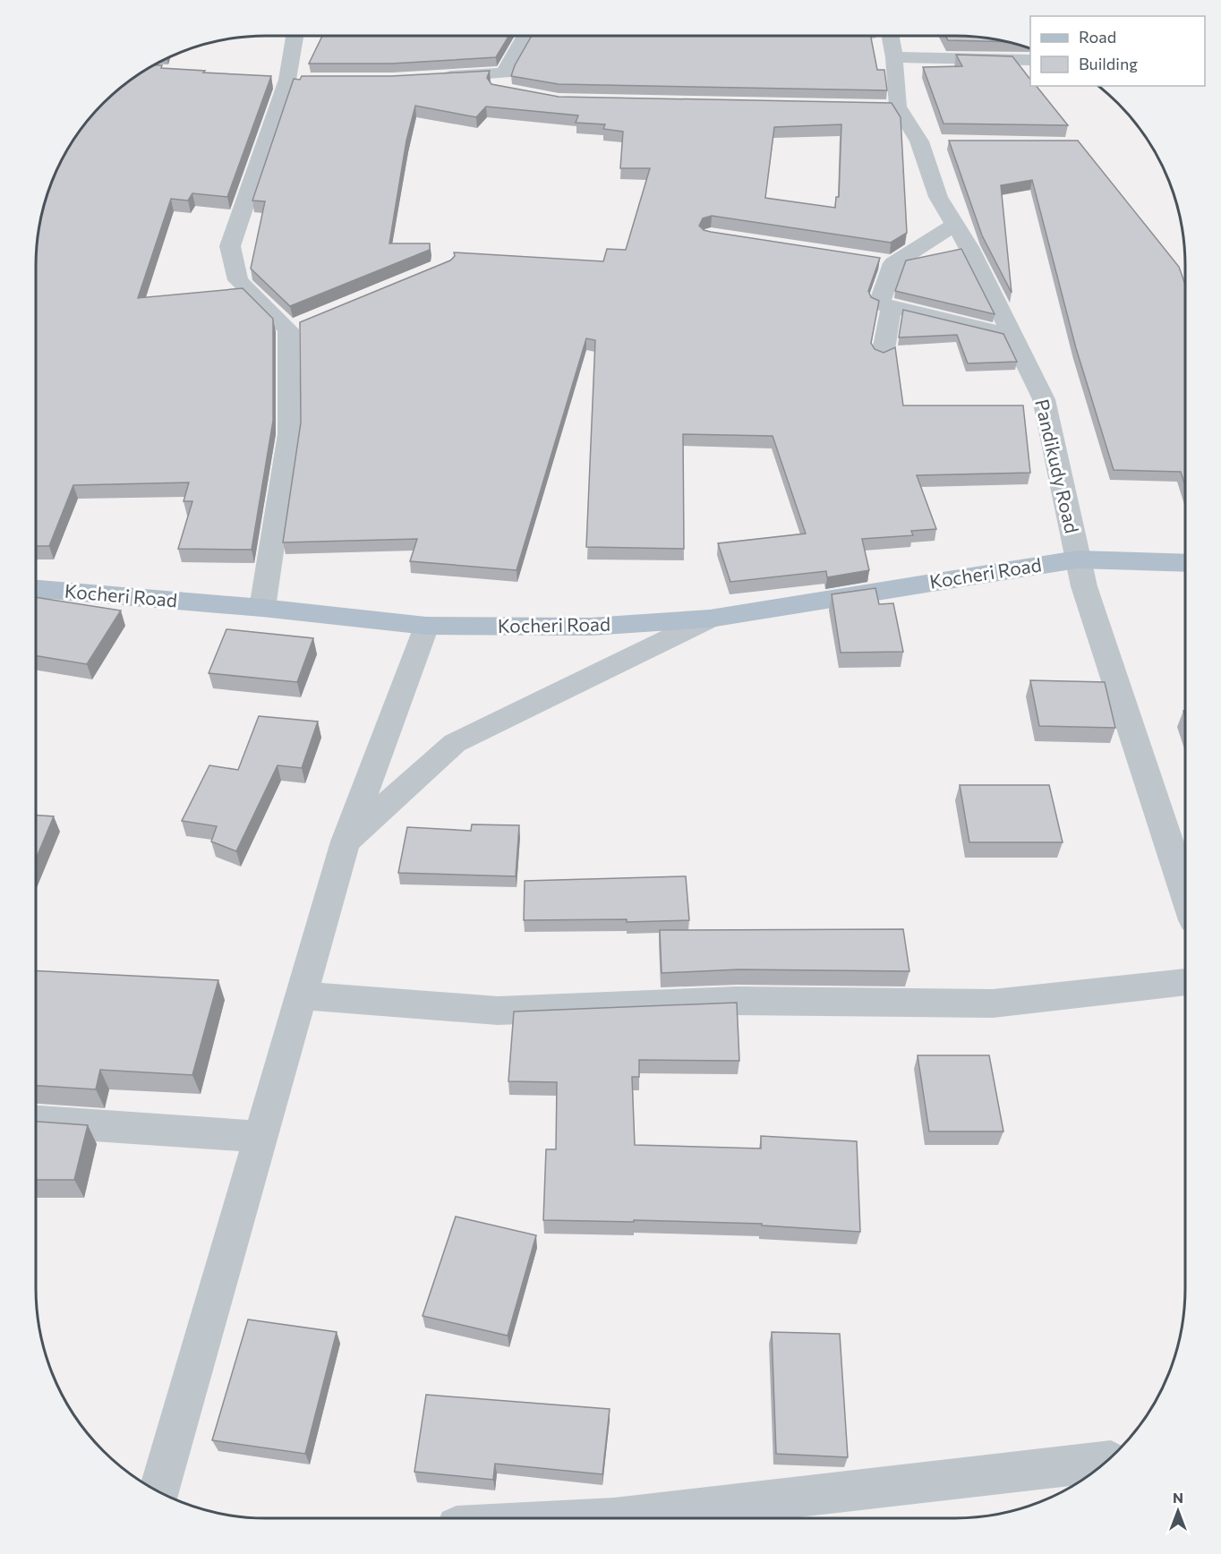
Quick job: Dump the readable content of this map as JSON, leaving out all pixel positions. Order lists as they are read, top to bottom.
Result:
{
  "streets": {
    "main road": ["Kocheri Road"],
    "street": ["Pandikudy Road"]
  },
  "crossings": [
    ["Pandikudy Road", "Kocheri Road"]
  ],
  "legend": ["Road", "Building"],
  "north": "top"
}
